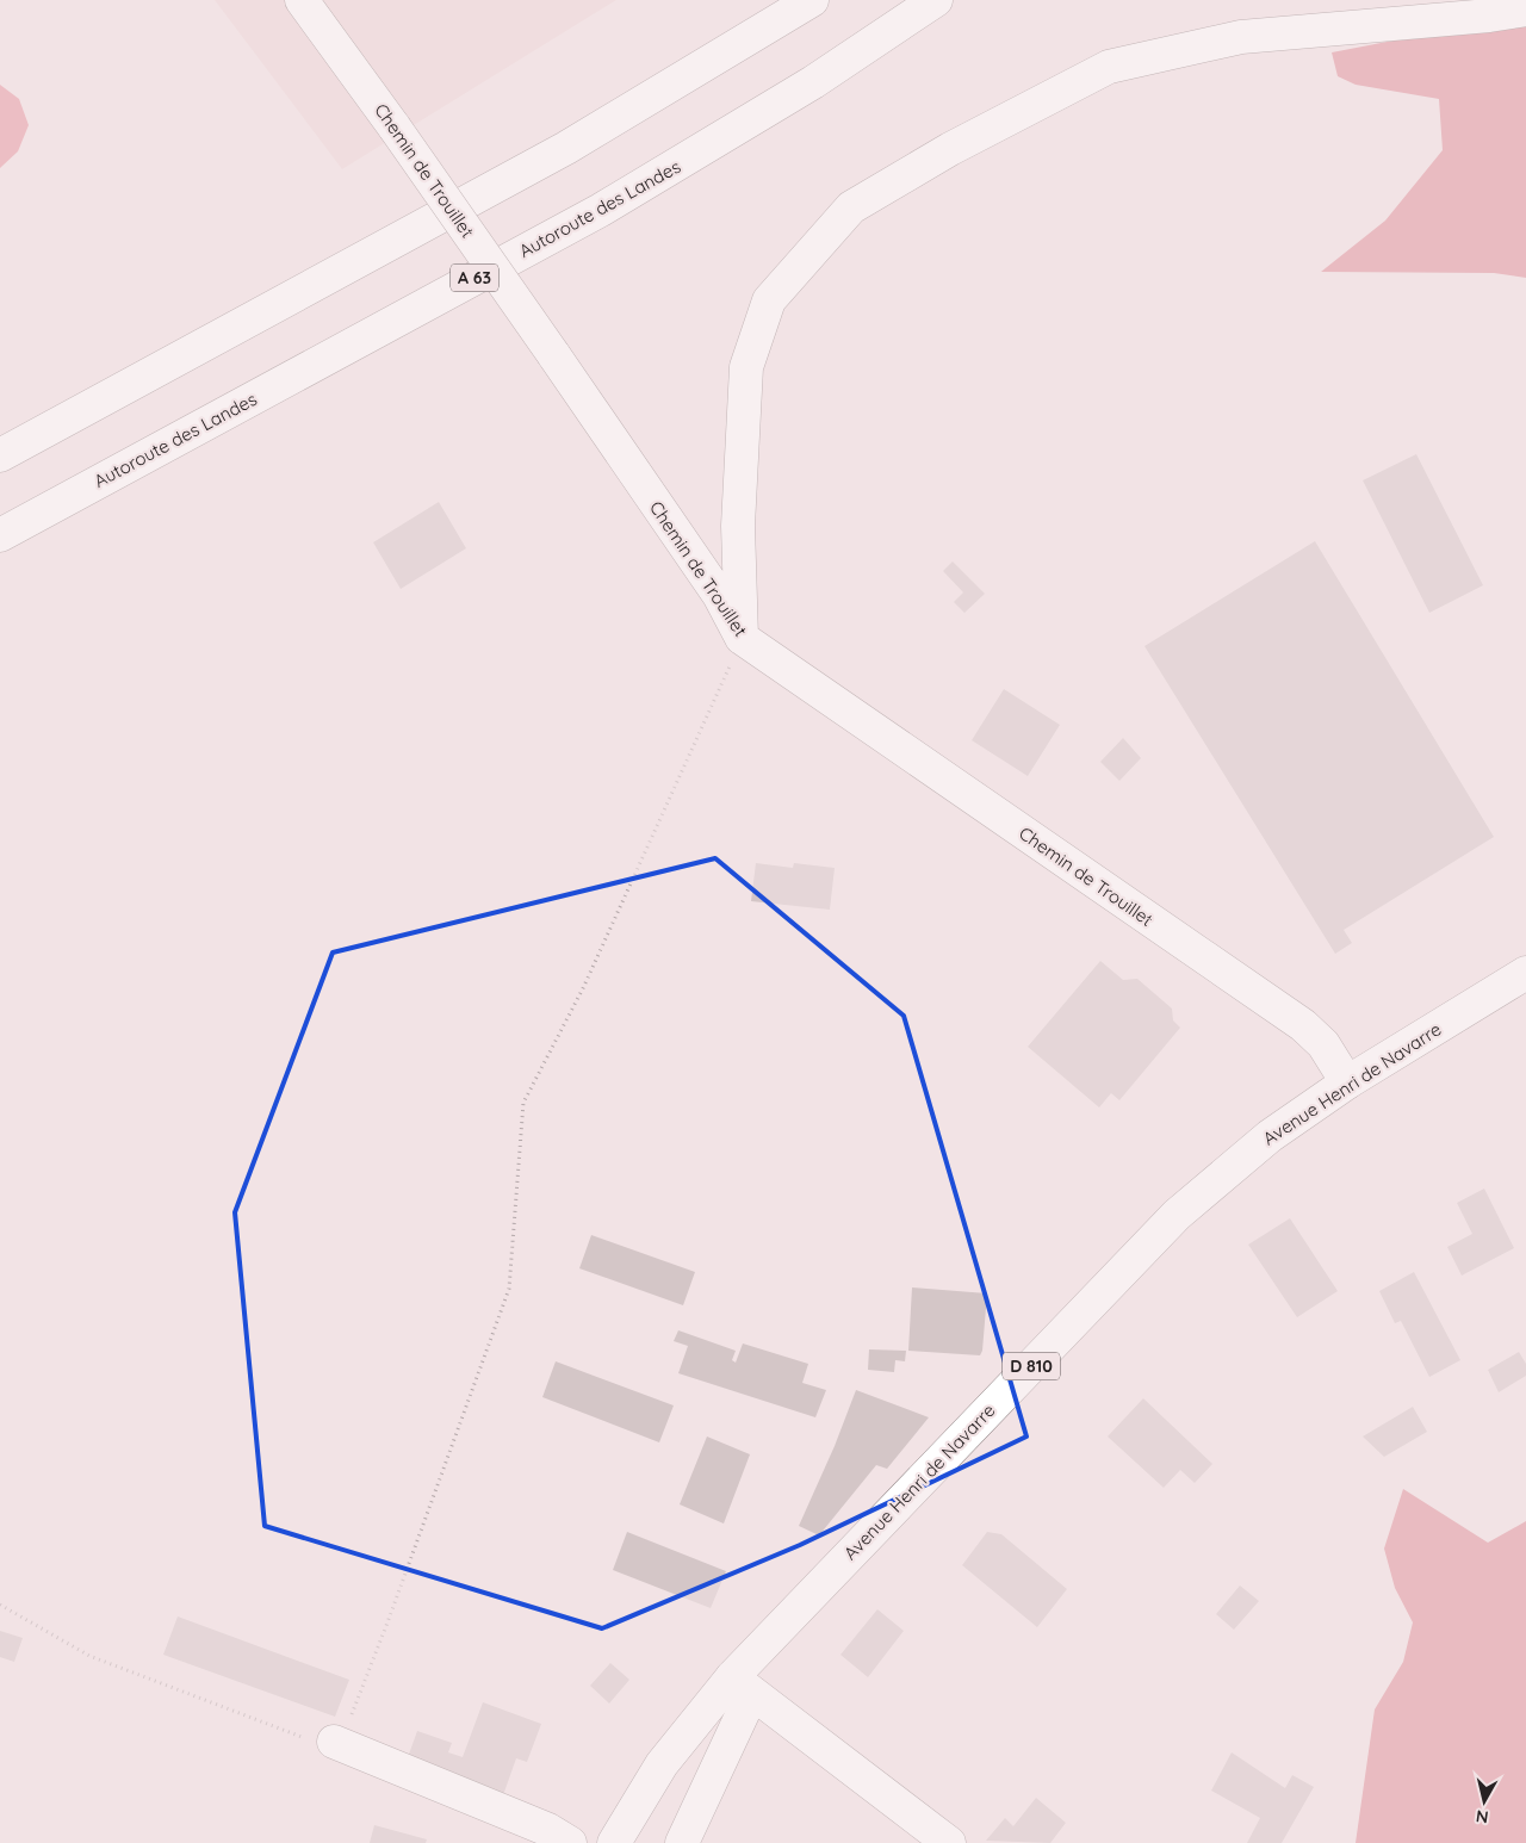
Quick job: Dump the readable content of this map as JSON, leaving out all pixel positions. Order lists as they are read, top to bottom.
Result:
{
  "streets": {
    "main road": [
      "Chemin de Trouillet",
      "Autoroute des Landes",
      "A 63",
      "Avenue Henri de Navarre",
      "D 810"
    ]
  },
  "crossings": [
    ["Chemin de Trouillet", "Avenue Henri de Navarre"]
  ],
  "north": "bottom"
}
